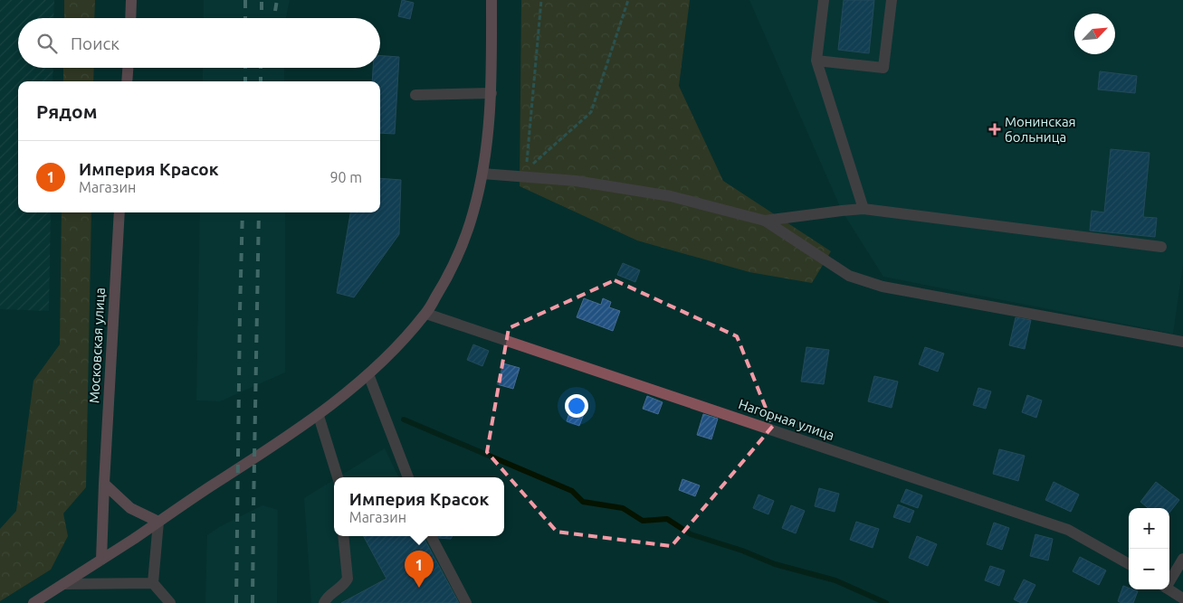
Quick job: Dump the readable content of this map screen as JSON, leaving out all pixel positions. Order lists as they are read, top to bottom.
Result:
{
  "streets": {
    "main road": ["Московская улица"],
    "street": ["Нагорная улица"]
  },
  "places": {
    "health": ["Монинская больница"]
  },
  "north": "top right",
  "page": {
    "search": "Поиск",
    "heading": "Рядом",
    "list": [
      {
        "mark": "1",
        "name": "Империя Красок",
        "note": "Магазин",
        "value": "90 m"
      }
    ],
    "popup": ["Империя Красок", "Магазин"],
    "map_buttons": ["+", "−"],
    "pins": "1"
  }
}
